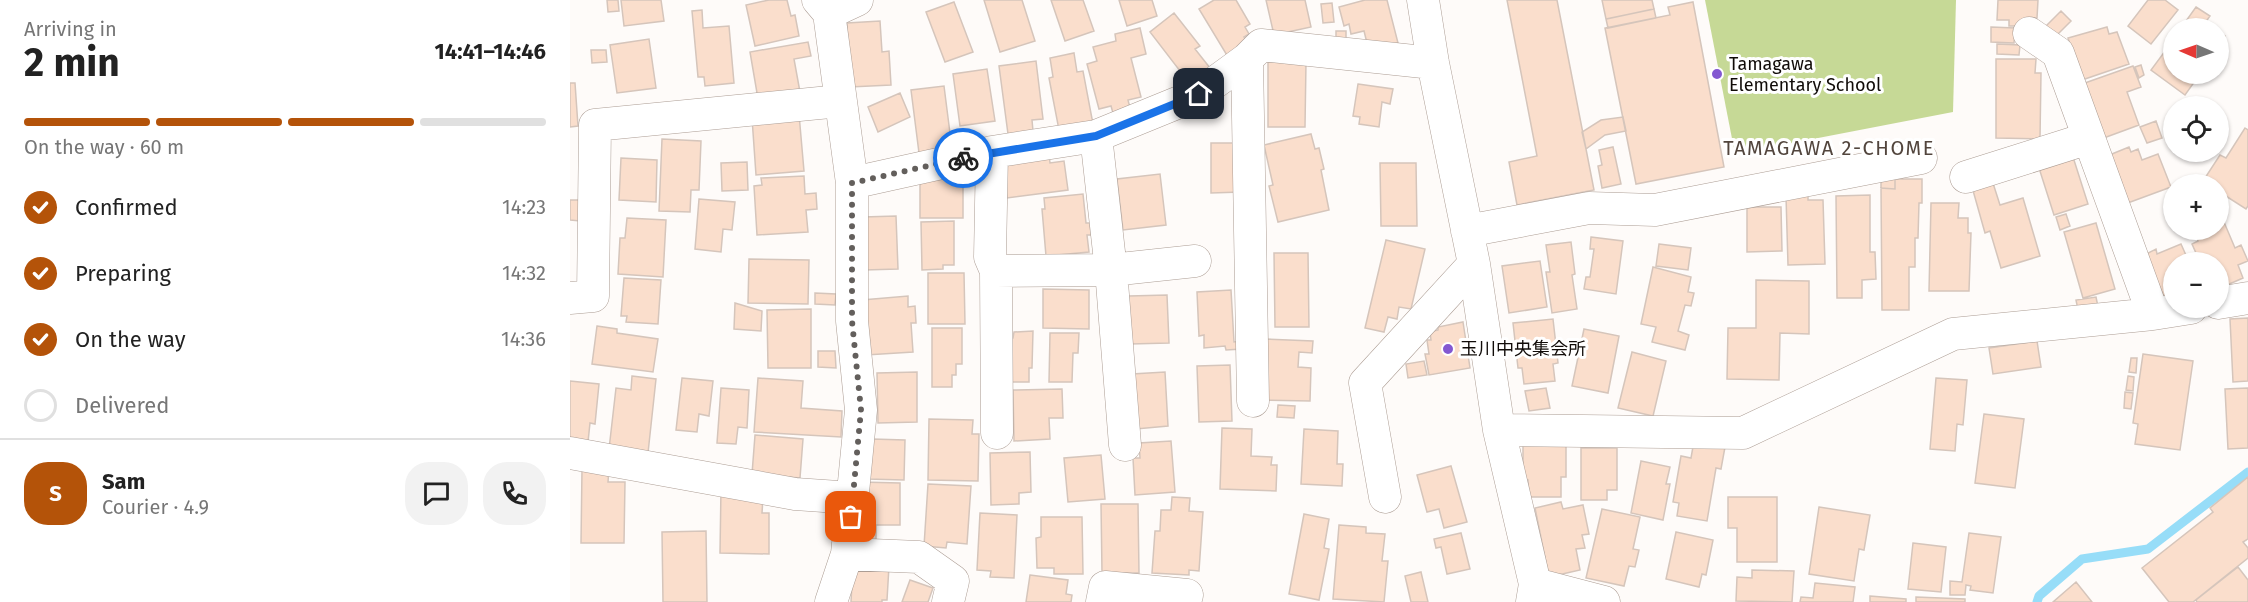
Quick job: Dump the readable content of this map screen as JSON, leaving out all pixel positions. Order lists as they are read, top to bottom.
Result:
{
  "districts": ["TAMAGAWA 2-CHOME"],
  "places": ["Tamagawa Elementary School", "玉川中央集会所"],
  "north": "left",
  "page": {
    "heading": ["2 min", "Arriving in", "14:41–14:46"],
    "panel": ["Sam", "Courier · 4.9"],
    "map_buttons": ["+", "−"],
    "bar": "On the way · 60 m",
    "list": [
      ["Confirmed", "14:23"],
      ["Preparing", "14:32"],
      ["On the way", "14:36"],
      "Delivered"
    ],
    "round": "S"
  }
}
